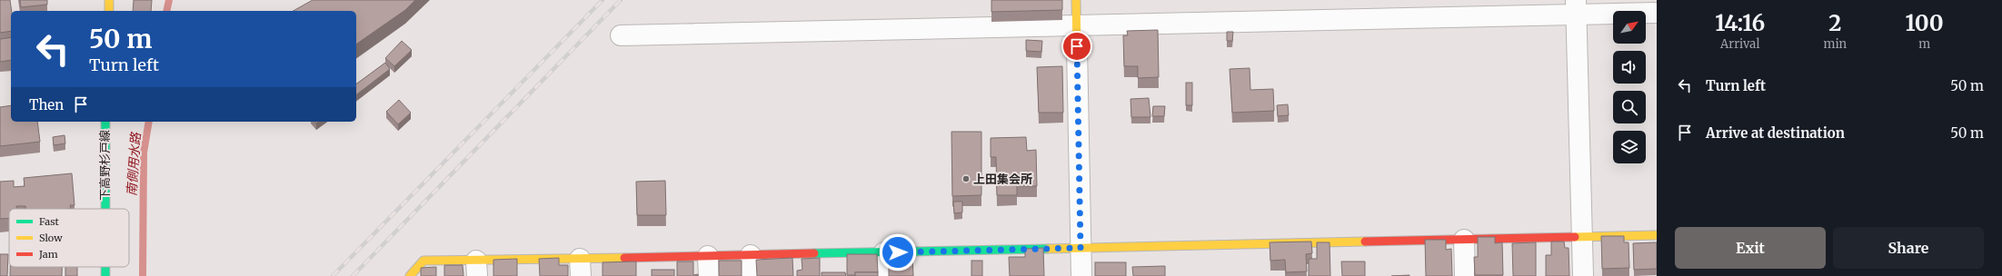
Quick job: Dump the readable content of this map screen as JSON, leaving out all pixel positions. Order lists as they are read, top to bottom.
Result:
{
  "streets": {
    "street": ["下高野杉戸線"]
  },
  "water": ["南側用水路"],
  "places": ["上田集会所"],
  "legend": ["Fast", "Slow", "Jam"],
  "north": "top right",
  "page": {
    "eta": [
      "14:16",
      "Arrival",
      "2",
      "min",
      "100",
      "m"
    ],
    "turn": ["50 m", "Turn left"],
    "list": [
      {
        "name": "Turn left",
        "value": "50 m"
      },
      {
        "name": "Arrive at destination",
        "value": "50 m"
      }
    ],
    "then": "Then",
    "buttons": ["Exit", "Share"]
  }
}
